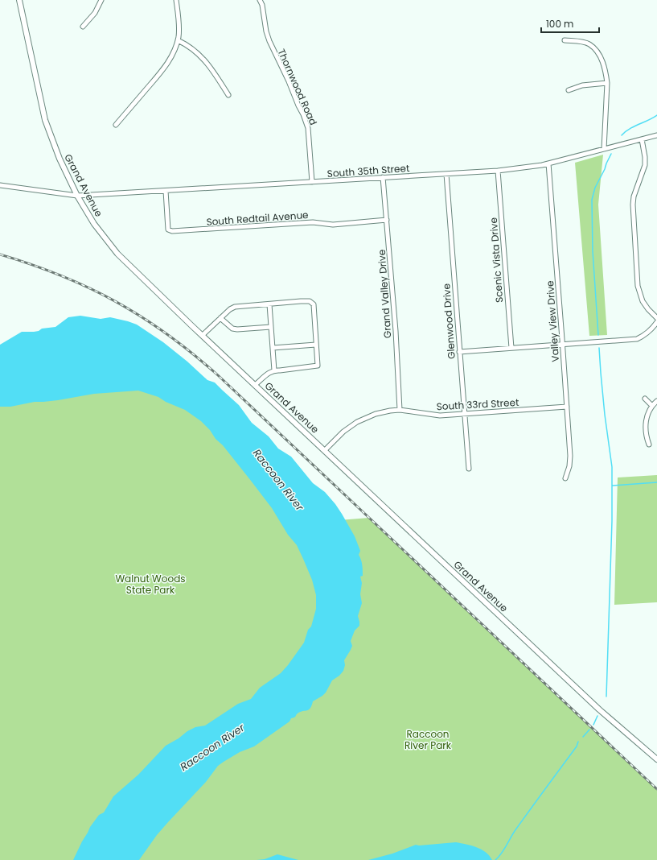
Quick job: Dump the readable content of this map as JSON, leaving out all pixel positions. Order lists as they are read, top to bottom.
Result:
{
  "streets": {
    "main road": ["Grand Avenue"],
    "street": [
      "Thornwood Road",
      "South 35th Street",
      "South Redtail Avenue",
      "Scenic Vista Drive",
      "Grand Valley Drive",
      "Glenwood Drive",
      "Valley View Drive",
      "South 33rd Street"
    ]
  },
  "crossings": [
    ["Thornwood Road", "South 35th Street"],
    ["South 35th Street", "Grand Avenue"],
    ["South 35th Street", "South Redtail Avenue"],
    ["South 35th Street", "Scenic Vista Drive"],
    ["South 35th Street", "Grand Valley Drive"],
    ["South 35th Street", "Glenwood Drive"],
    ["South 35th Street", "Valley View Drive"],
    ["Grand Avenue", "South 33rd Street"],
    ["South Redtail Avenue", "Grand Valley Drive"],
    ["Grand Valley Drive", "South 33rd Street"],
    ["Glenwood Drive", "South 33rd Street"],
    ["Valley View Drive", "South 33rd Street"]
  ],
  "water": ["Raccoon River"],
  "parks": ["Walnut Woods State Park", "Raccoon River Park"],
  "scale_bar": "100 m"
}
